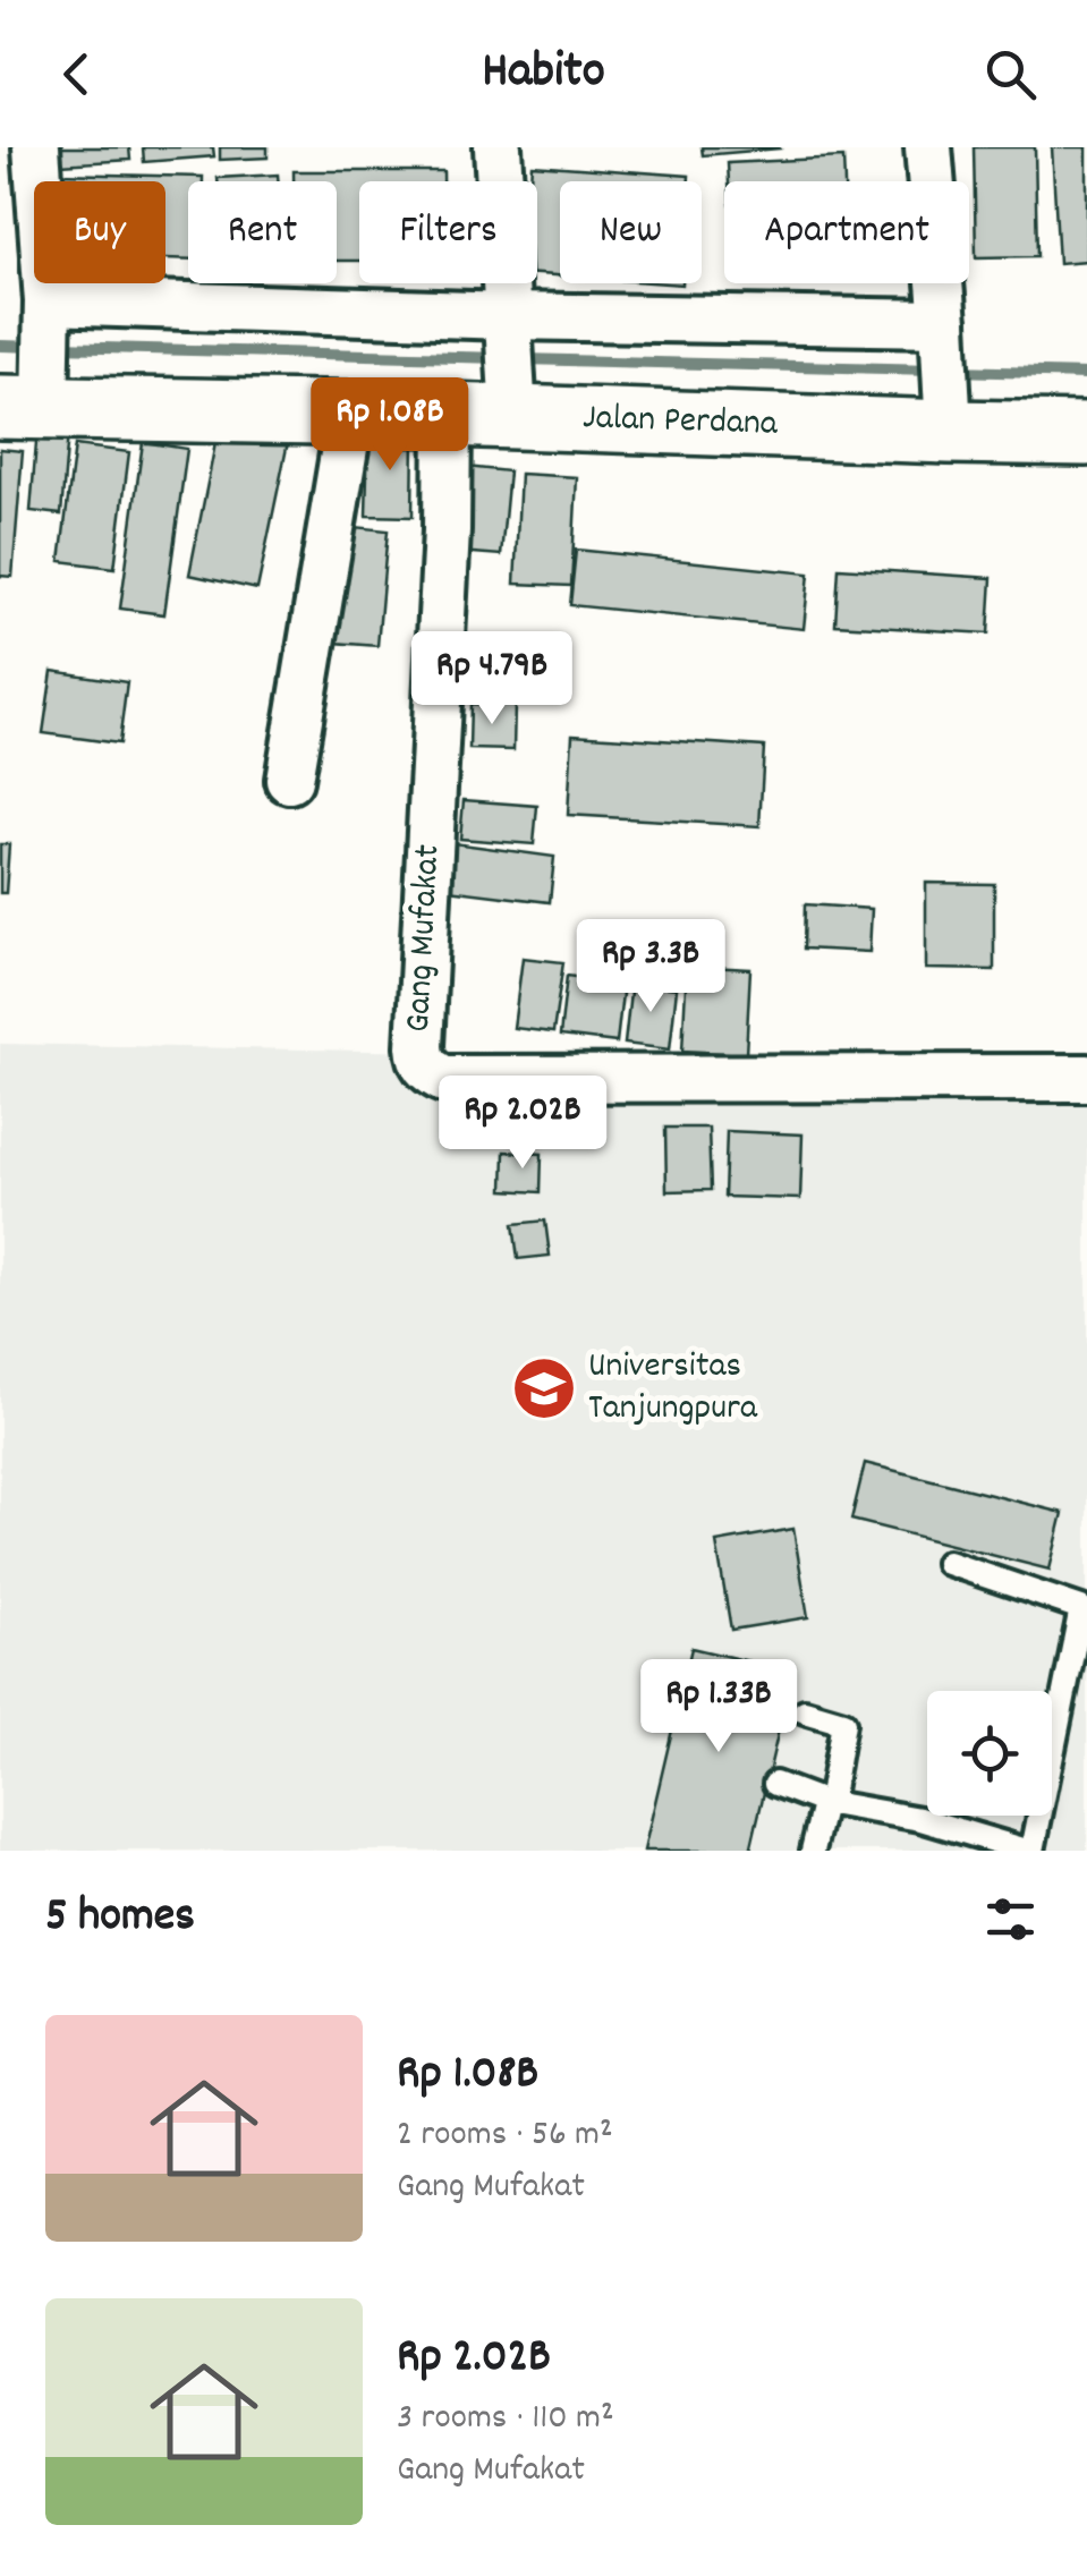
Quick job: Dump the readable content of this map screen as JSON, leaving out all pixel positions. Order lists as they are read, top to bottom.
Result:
{
  "streets": {
    "street": ["Jalan Perdana", "Gang Mufakat"]
  },
  "crossings": [
    ["Jalan Perdana", "Gang Mufakat"]
  ],
  "places": {
    "school or university": ["Universitas Tanjungpura"]
  },
  "page": {
    "header": "Habito",
    "chip": [
      "Buy",
      "Rent",
      "Filters",
      "New",
      "Apartment"
    ],
    "price": [
      "Rp 1.08B",
      "Rp 4.79B",
      "Rp 3.3B",
      "Rp 2.02B",
      "Rp 1.33B"
    ],
    "heading": "5 homes",
    "list": [
      {
        "name": "Rp 1.08B",
        "note": "2 rooms · 56 m² · Gang Mufakat"
      },
      {
        "name": "Rp 2.02B",
        "note": "3 rooms · 110 m² · Gang Mufakat"
      }
    ]
  }
}
